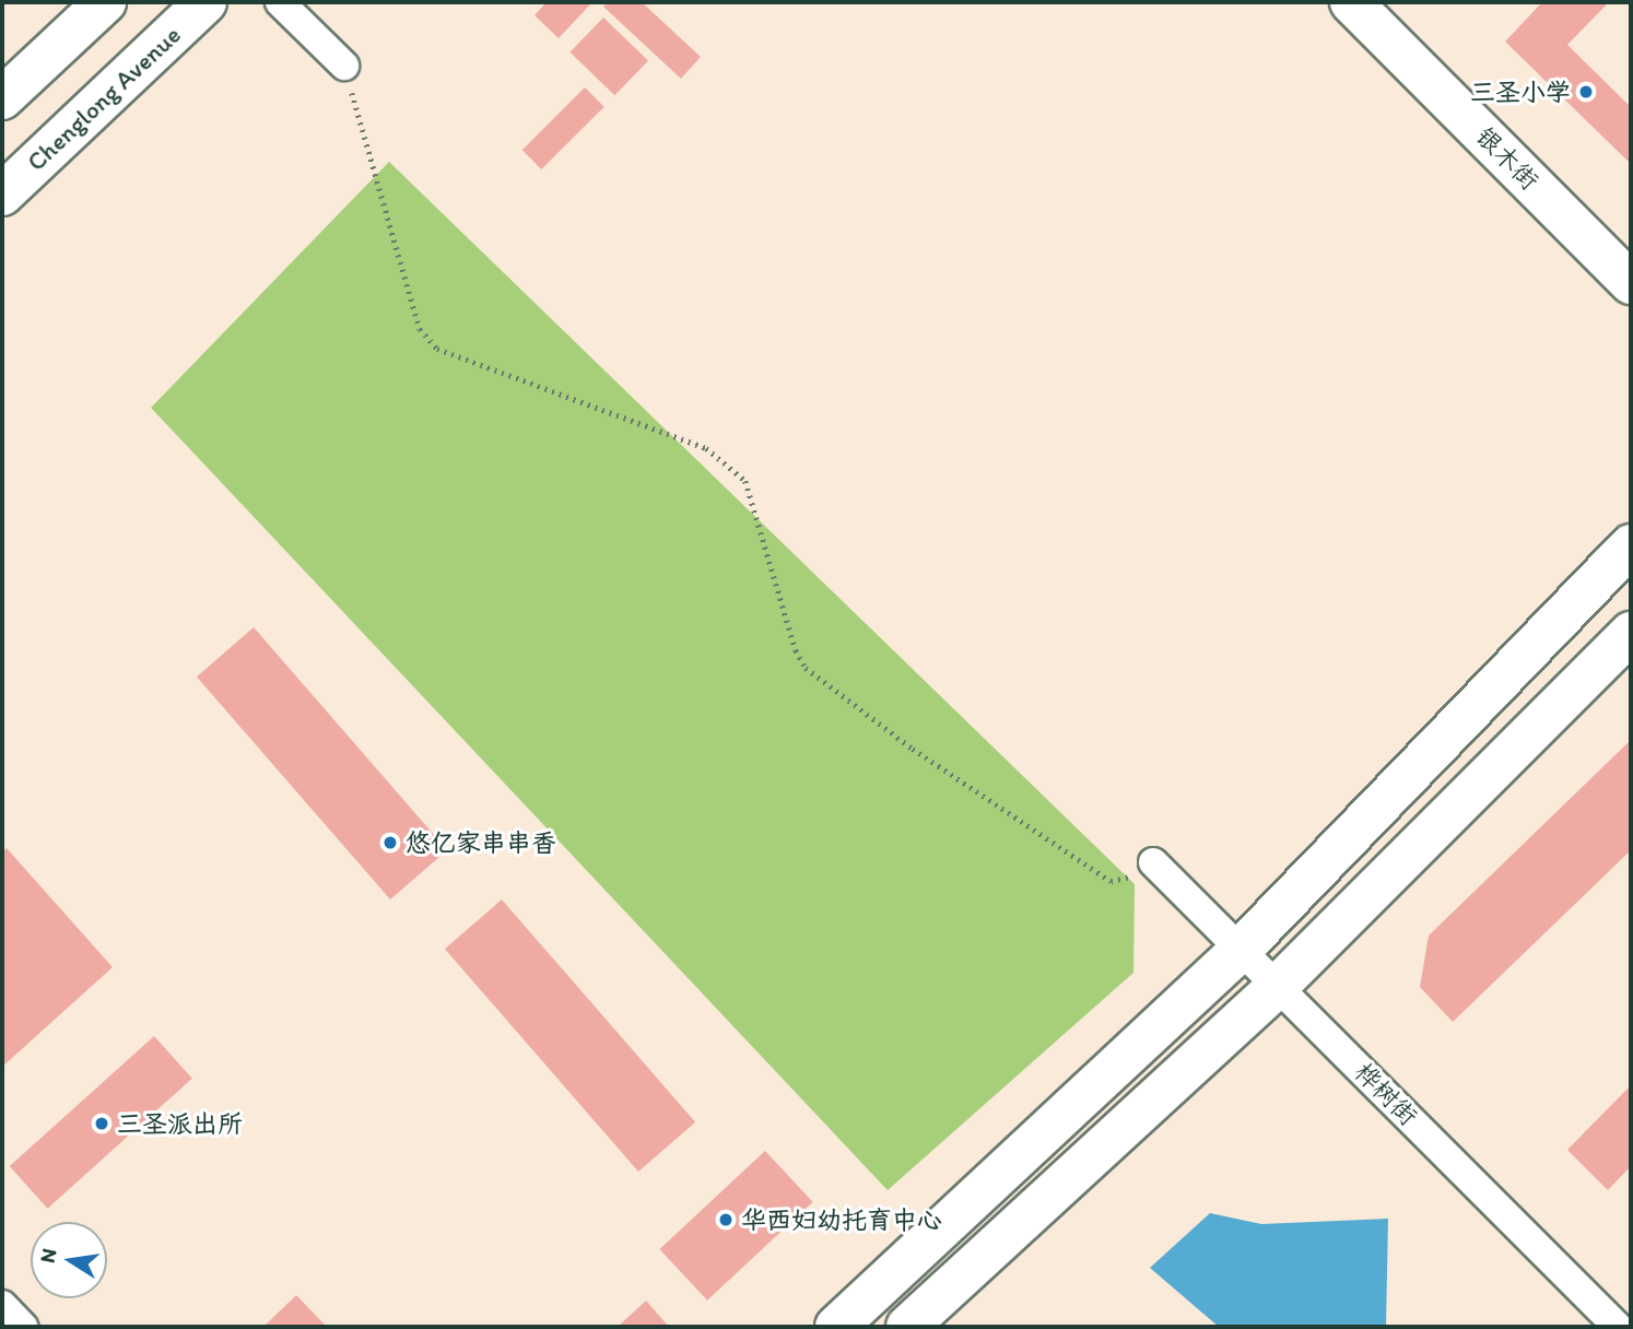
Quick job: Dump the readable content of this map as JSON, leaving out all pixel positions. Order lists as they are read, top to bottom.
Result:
{
  "streets": {
    "main road": ["Chenglong Avenue", "银木街"],
    "street": ["桦树街"]
  },
  "places": [
    "三圣小学",
    "悠亿家串串香",
    "三圣派出所",
    "华西妇幼托育中心"
  ],
  "north": "left"
}
